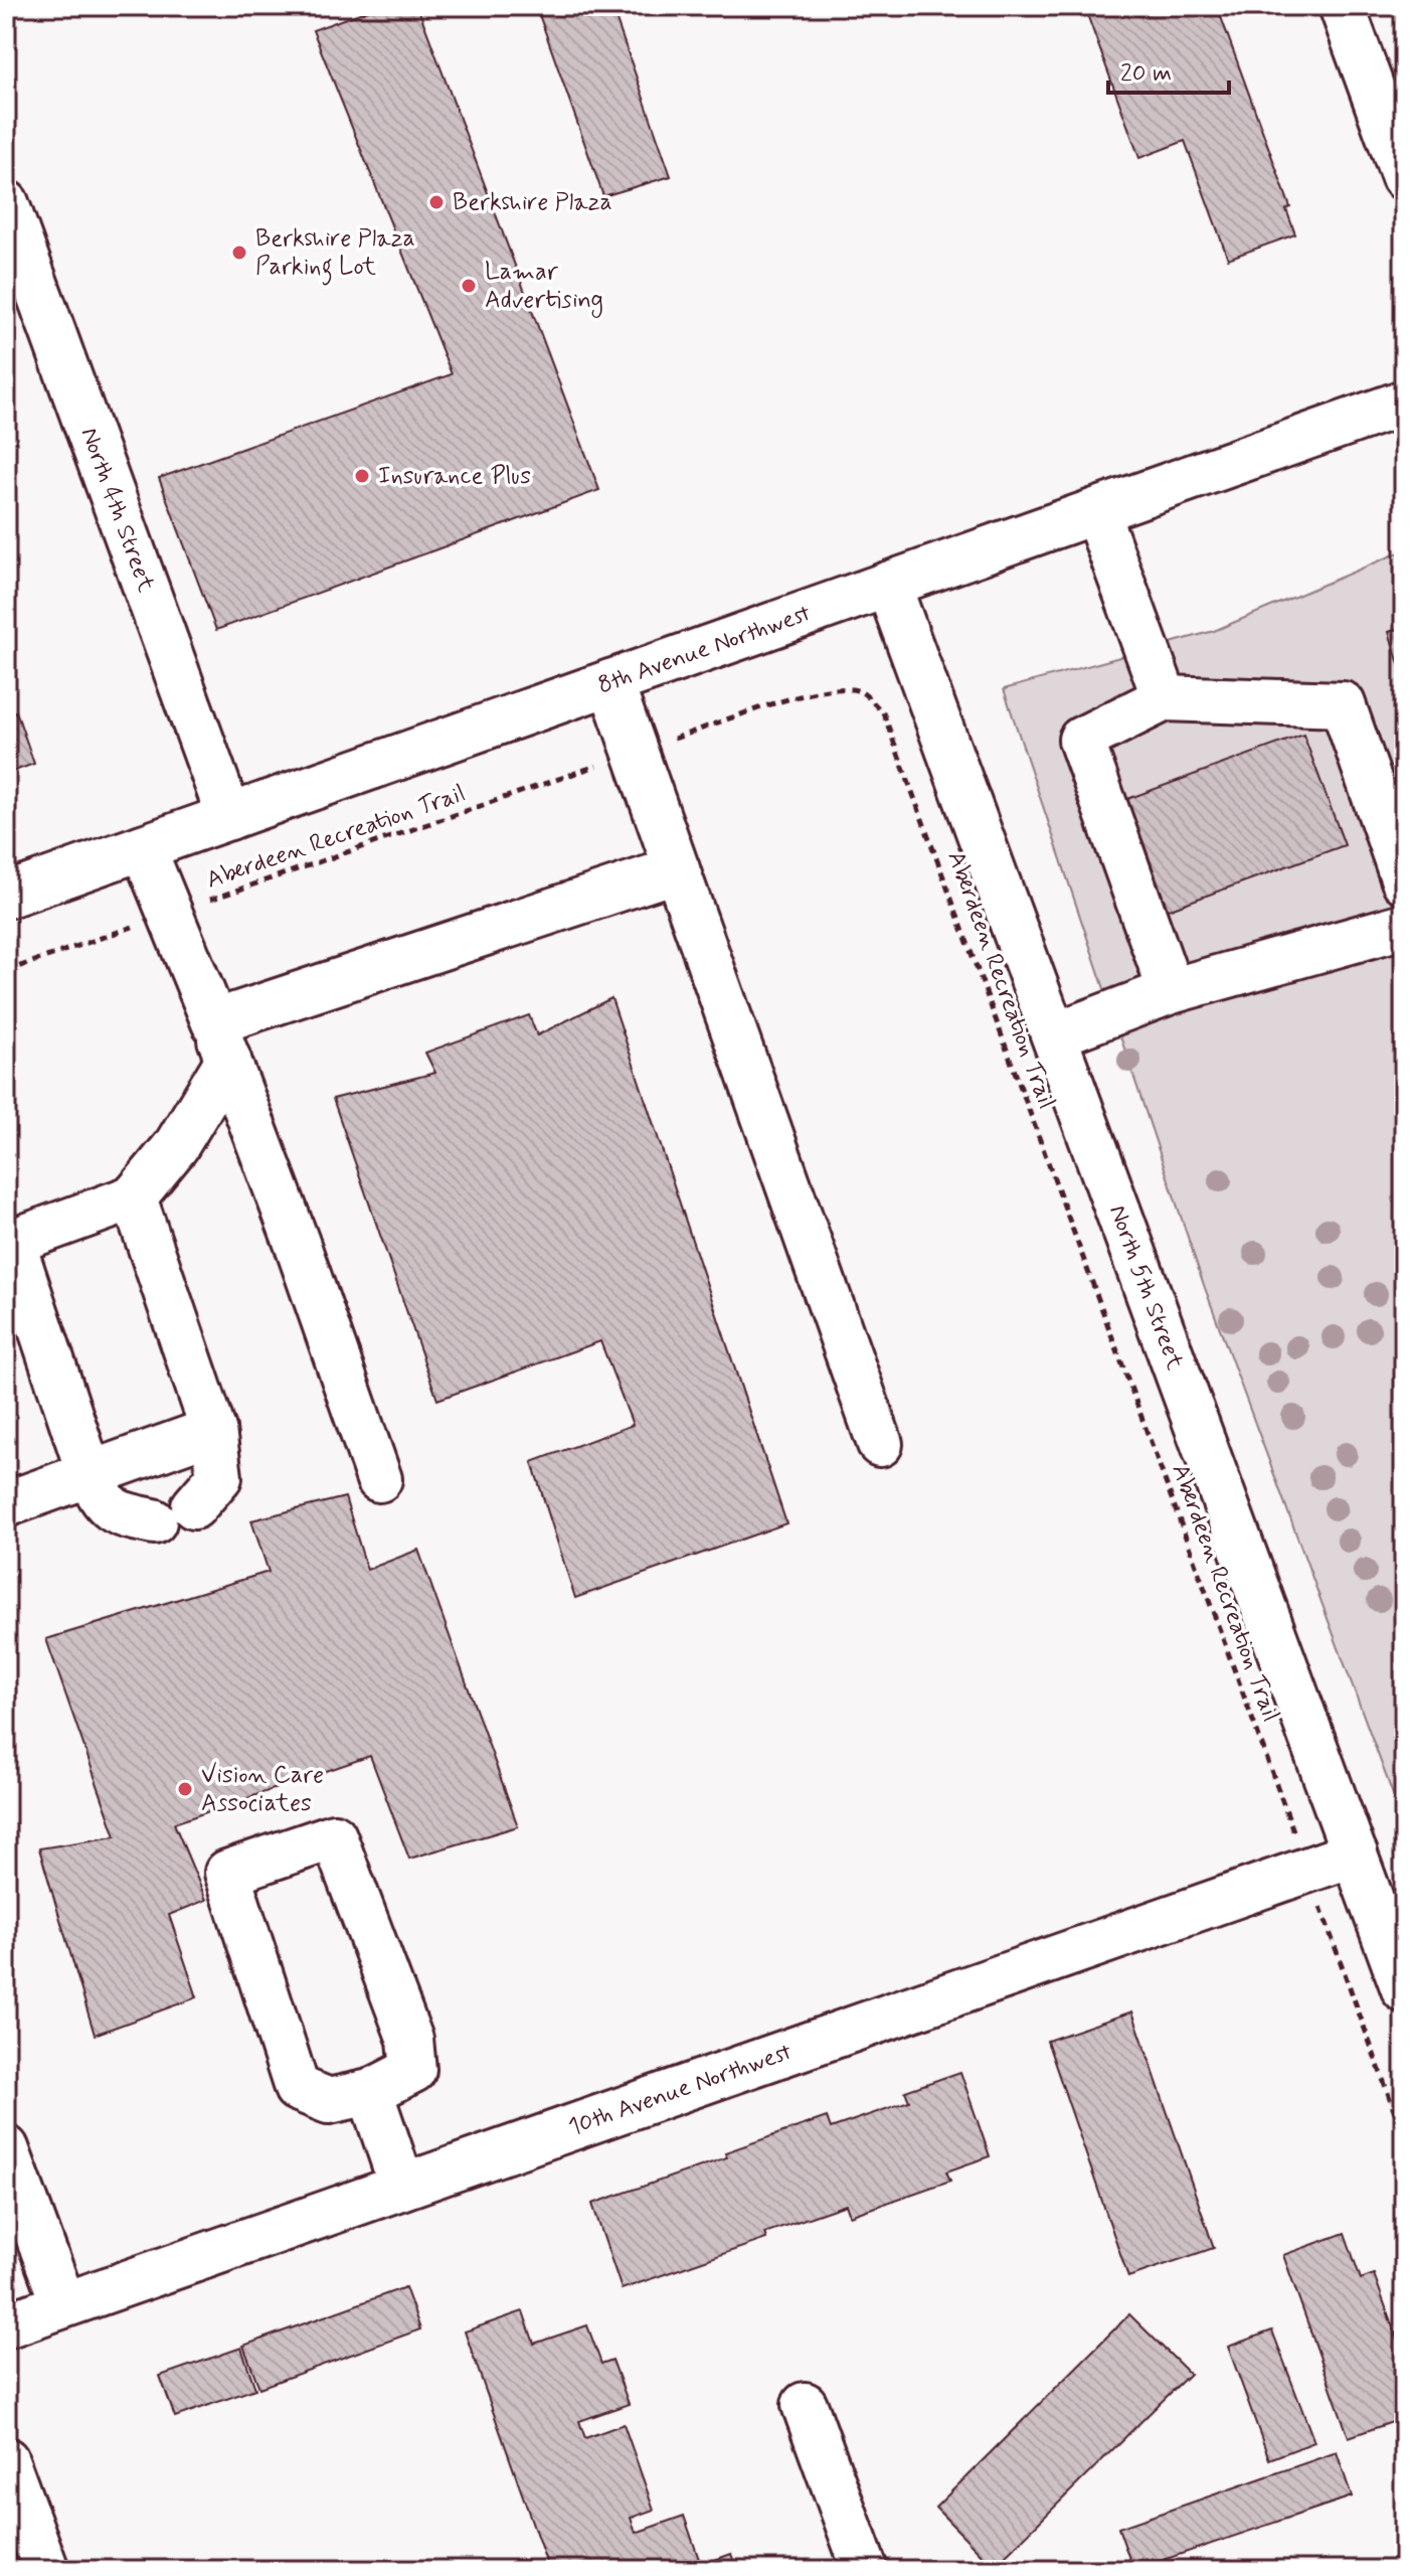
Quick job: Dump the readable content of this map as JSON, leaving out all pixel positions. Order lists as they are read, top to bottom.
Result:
{
  "streets": {
    "street": [
      "North 4th Street",
      "8th Avenue Northwest",
      "North 5th Street",
      "10th Avenue Northwest"
    ],
    "path": ["Aberdeen Recreation Trail"]
  },
  "crossings": [
    ["North 4th Street", "8th Avenue Northwest"],
    ["8th Avenue Northwest", "North 5th Street"],
    ["Aberdeen Recreation Trail", "10th Avenue Northwest"],
    ["North 5th Street", "10th Avenue Northwest"]
  ],
  "places": [
    "Berkshire Plaza",
    "Berkshire Plaza Parking Lot",
    "Lamar Advertising",
    "Insurance Plus",
    "Vision Care Associates"
  ],
  "scale_bar": "20 m"
}
